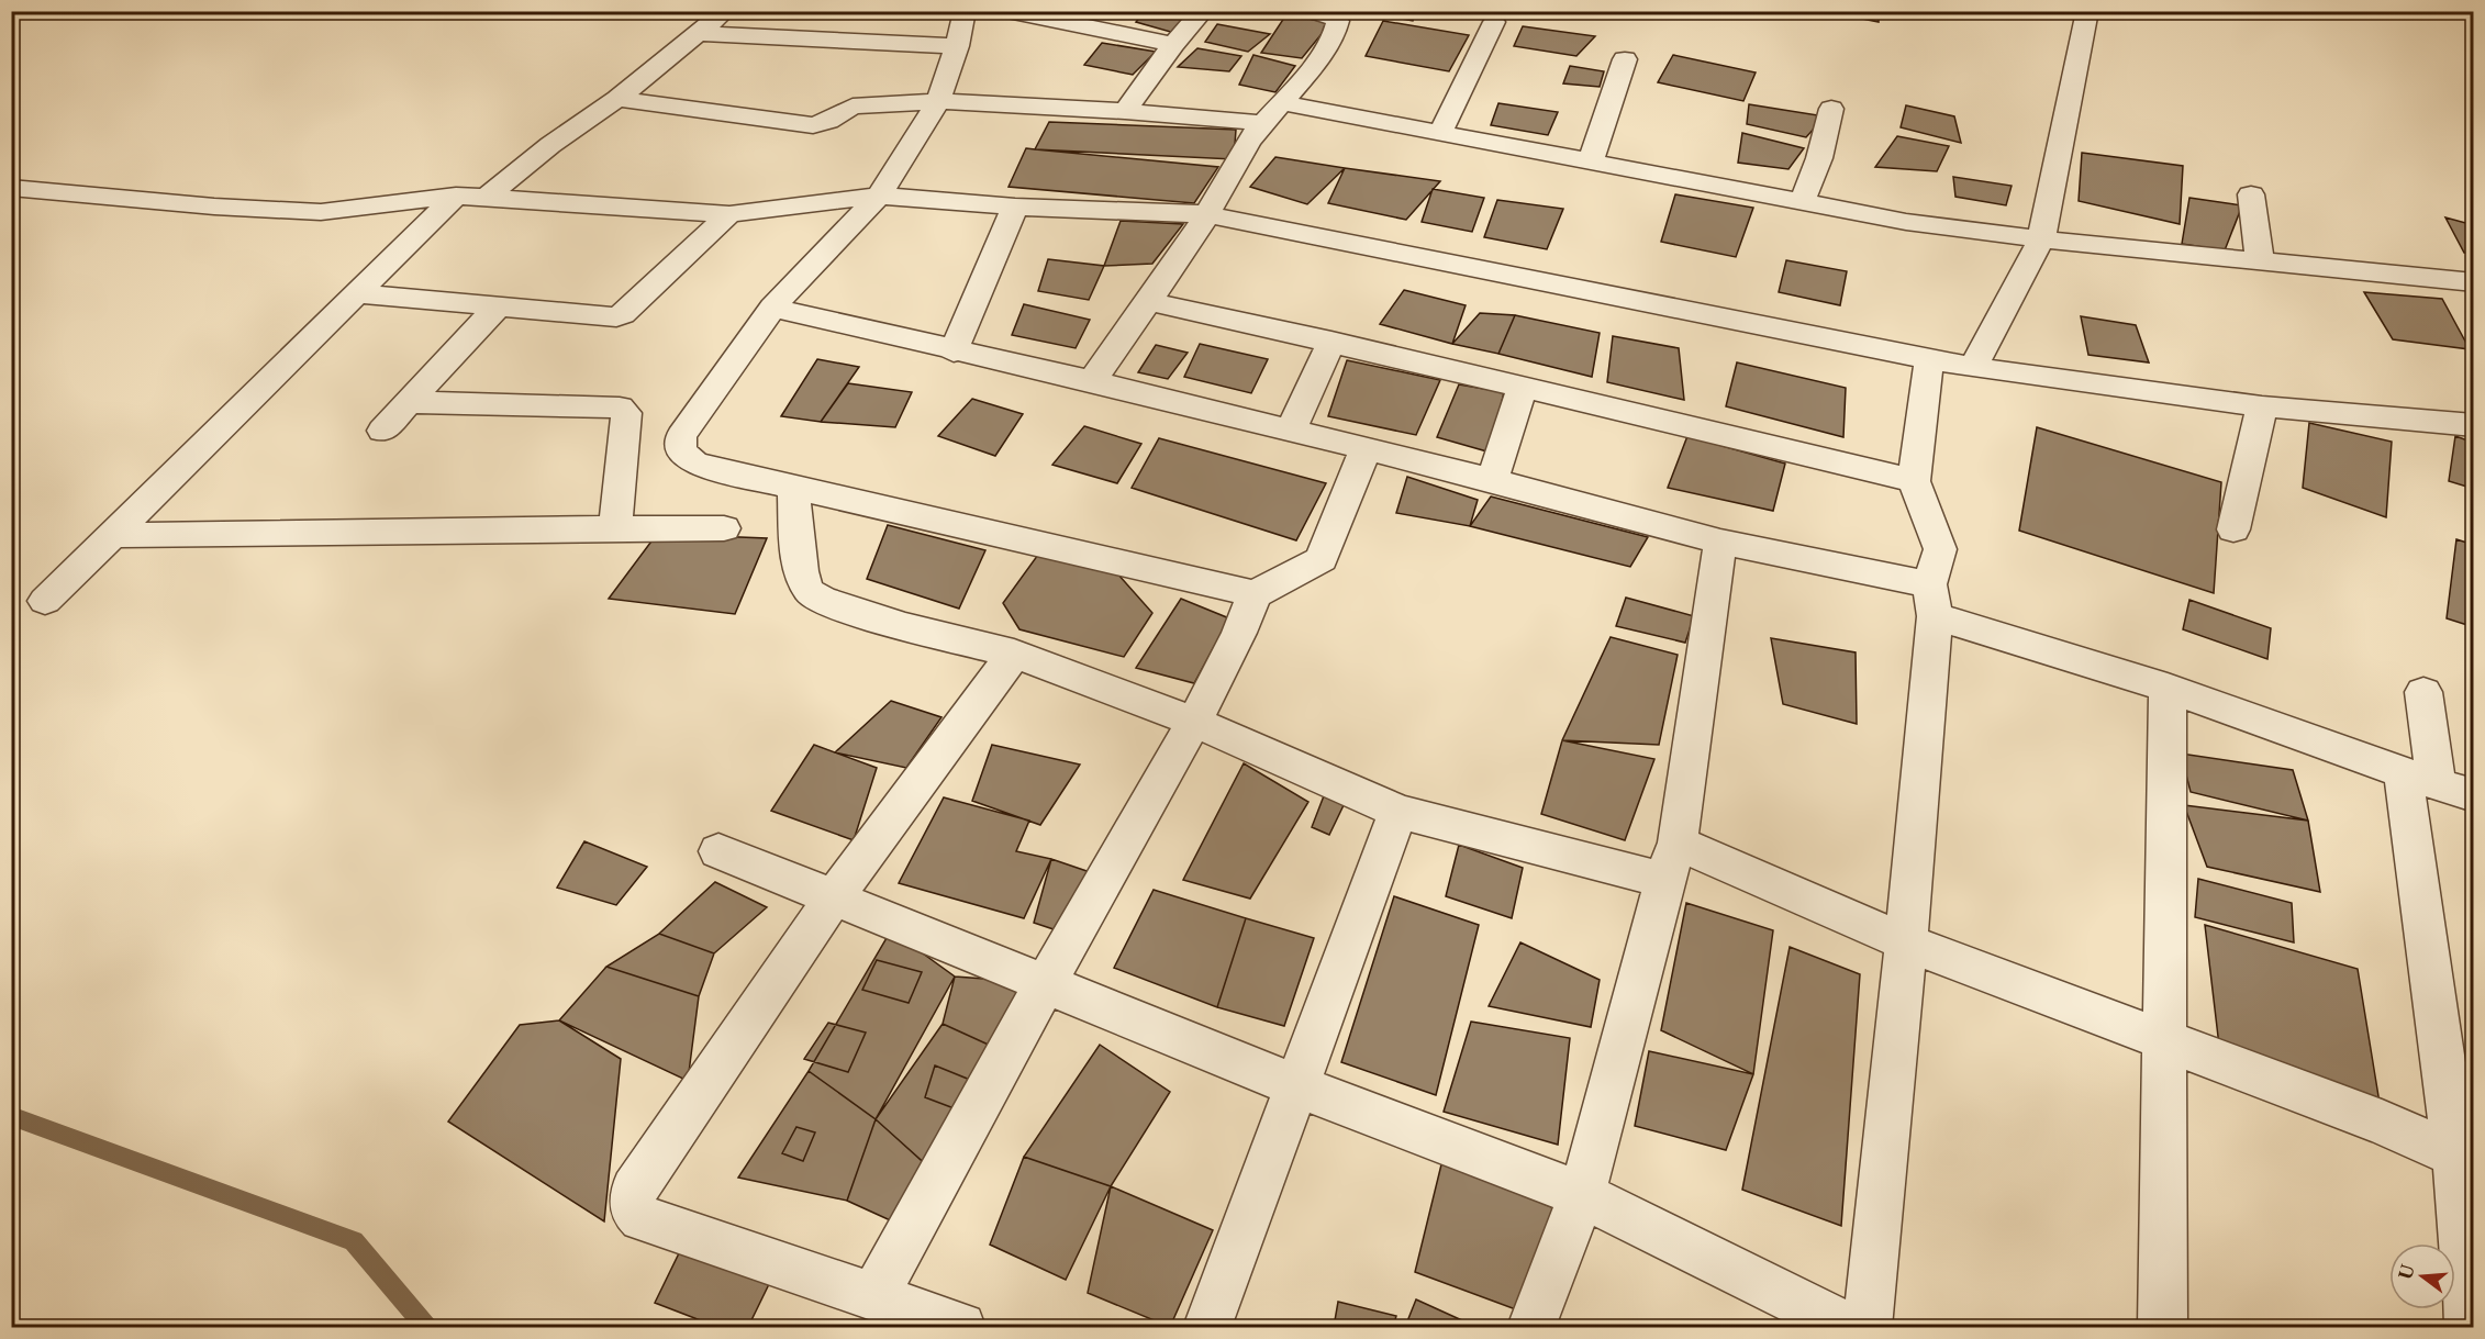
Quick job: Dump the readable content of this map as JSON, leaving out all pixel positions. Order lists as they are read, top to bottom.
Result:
{
  "north": "left"
}
